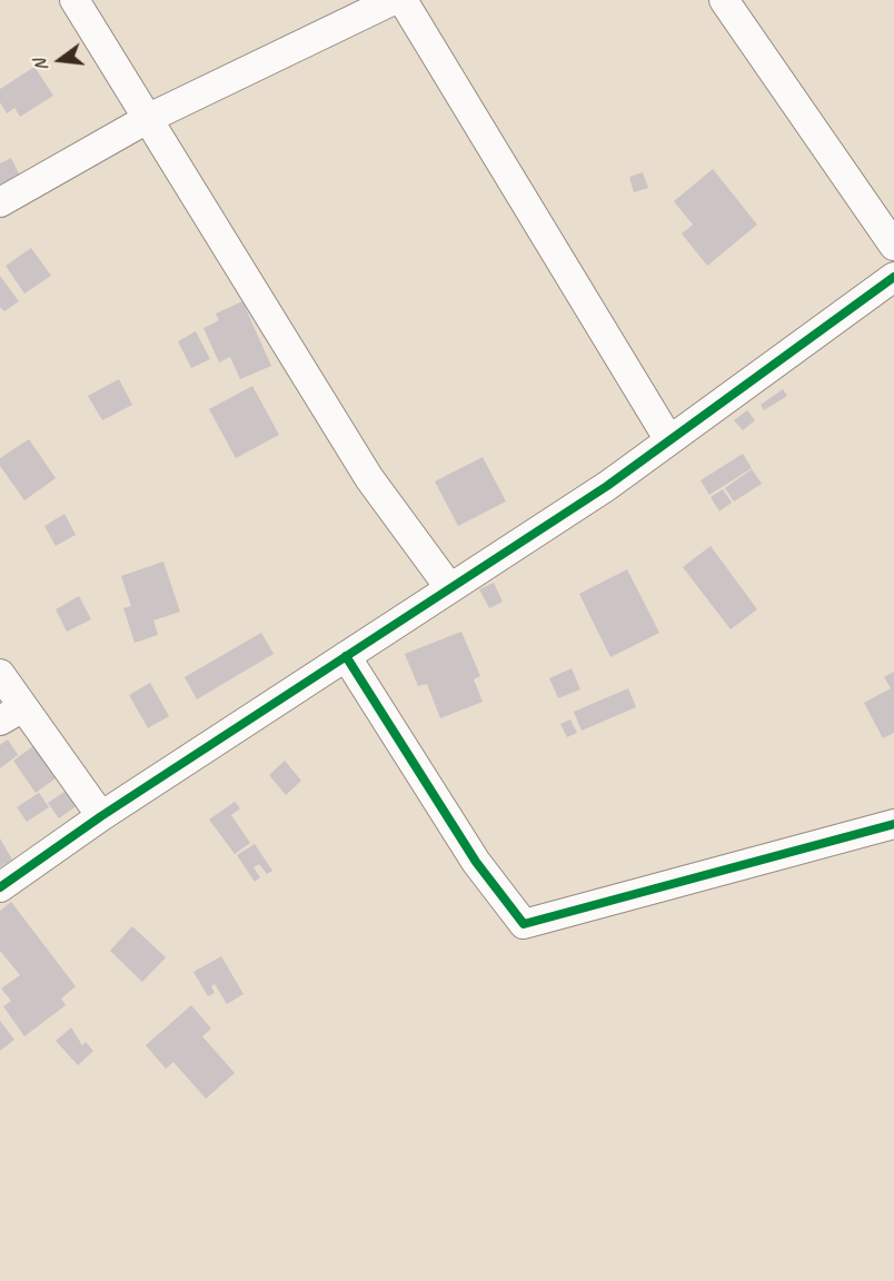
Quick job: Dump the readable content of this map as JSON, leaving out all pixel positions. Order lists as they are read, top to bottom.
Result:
{
  "north": "left"
}
